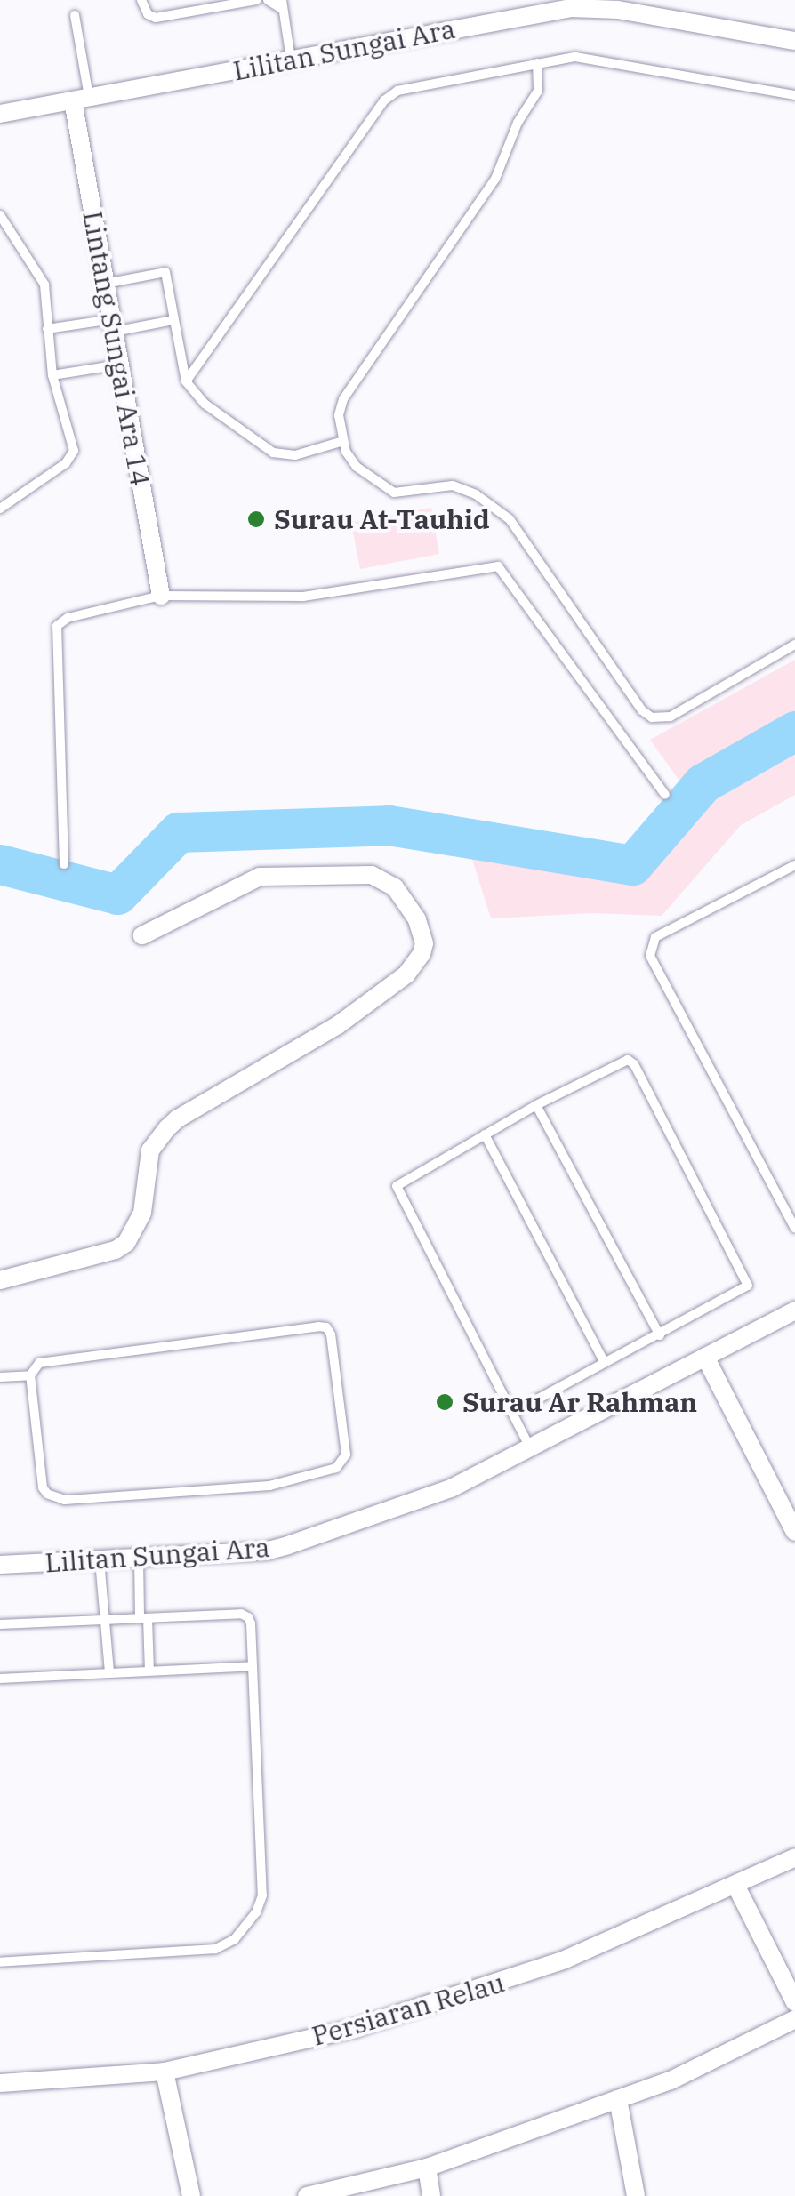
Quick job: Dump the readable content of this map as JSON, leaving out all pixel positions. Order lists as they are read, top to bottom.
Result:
{
  "streets": {
    "street": ["Lilitan Sungai Ara", "Lintang Sungai Ara 14", "Persiaran Relau"]
  },
  "crossings": [
    ["Lilitan Sungai Ara", "Lintang Sungai Ara 14"]
  ],
  "places": ["Surau At-Tauhid", "Surau Ar Rahman"]
}
